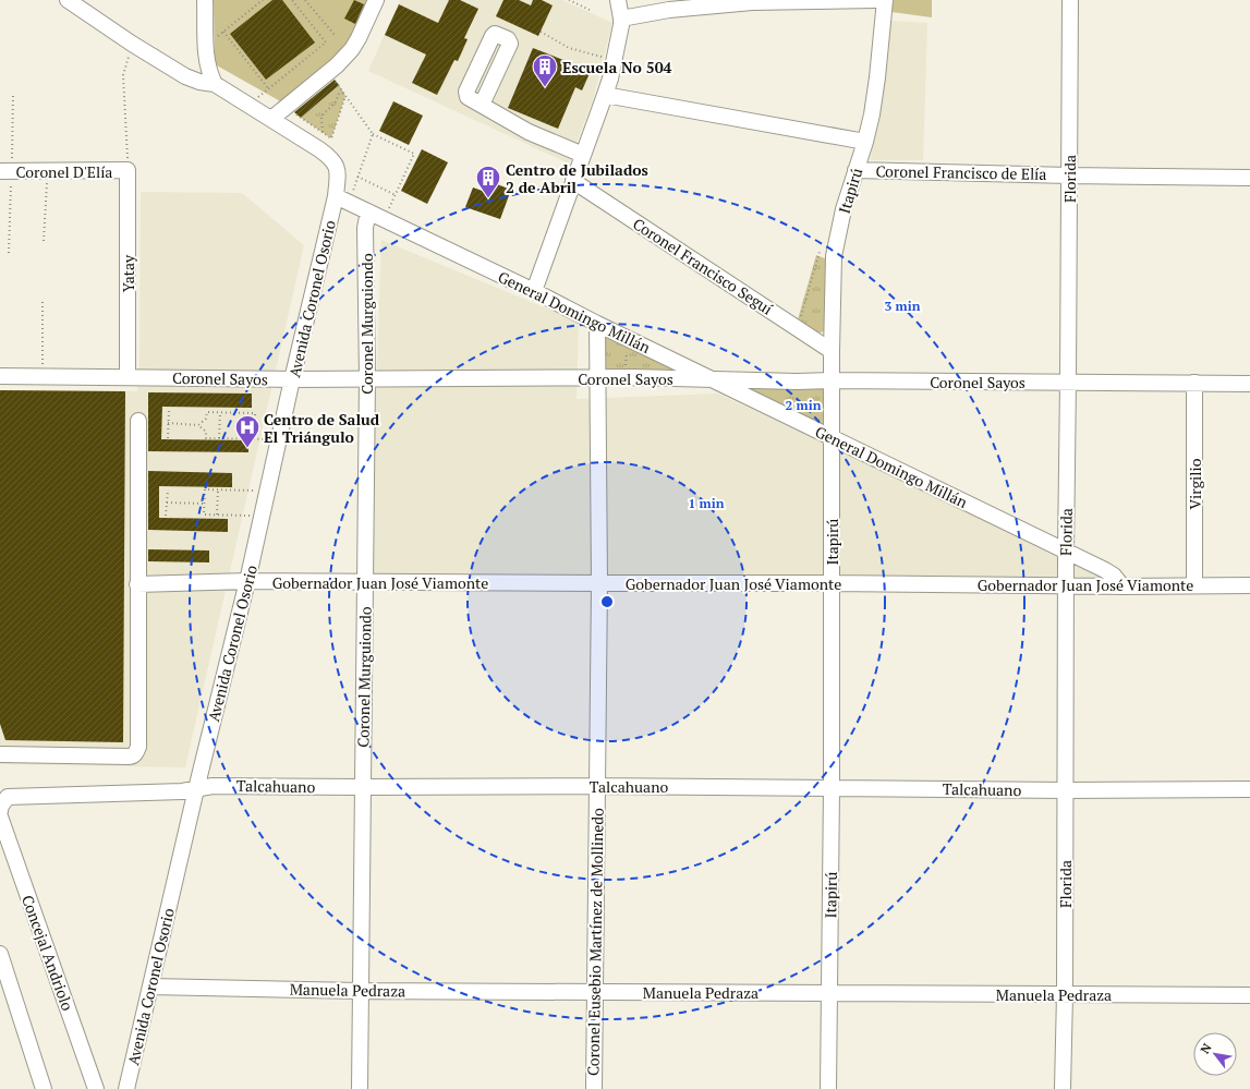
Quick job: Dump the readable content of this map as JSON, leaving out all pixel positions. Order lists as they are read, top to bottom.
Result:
{
  "streets": {
    "street": [
      "Coronel D'Elía",
      "Coronel Francisco de Elía",
      "Florida",
      "Itapirú",
      "Coronel Francisco Seguí",
      "Yatay",
      "Avenida Coronel Osorio",
      "General Domingo Millán",
      "Coronel Murguiondo",
      "Coronel Sayos",
      "Virgilio",
      "Gobernador Juan José Viamonte",
      "Talcahuano",
      "Coronel Eusebio Martínez de Mollinedo",
      "Concejal Andriolo",
      "Manuela Pedraza"
    ]
  },
  "crossings": [
    ["Coronel D'Elía", "Yatay"],
    ["Coronel Francisco de Elía", "Florida"],
    ["Coronel Francisco de Elía", "Itapirú"],
    ["Florida", "General Domingo Millán"],
    ["Florida", "Coronel Sayos"],
    ["Florida", "Gobernador Juan José Viamonte"],
    ["Florida", "Talcahuano"],
    ["Florida", "Manuela Pedraza"],
    ["Itapirú", "Coronel Francisco Seguí"],
    ["Itapirú", "General Domingo Millán"],
    ["Itapirú", "Coronel Sayos"],
    ["Itapirú", "Gobernador Juan José Viamonte"],
    ["Itapirú", "Talcahuano"],
    ["Itapirú", "Manuela Pedraza"],
    ["Yatay", "Coronel Sayos"],
    ["Avenida Coronel Osorio", "General Domingo Millán"],
    ["Avenida Coronel Osorio", "Coronel Sayos"],
    ["Avenida Coronel Osorio", "Gobernador Juan José Viamonte"],
    ["Avenida Coronel Osorio", "Talcahuano"],
    ["Avenida Coronel Osorio", "Manuela Pedraza"],
    ["General Domingo Millán", "Coronel Murguiondo"],
    ["General Domingo Millán", "Coronel Sayos"],
    ["General Domingo Millán", "Gobernador Juan José Viamonte"],
    ["General Domingo Millán", "Coronel Eusebio Martínez de Mollinedo"],
    ["Coronel Murguiondo", "Coronel Sayos"],
    ["Coronel Murguiondo", "Gobernador Juan José Viamonte"],
    ["Coronel Murguiondo", "Talcahuano"],
    ["Coronel Murguiondo", "Manuela Pedraza"],
    ["Coronel Sayos", "Virgilio"],
    ["Coronel Sayos", "Coronel Eusebio Martínez de Mollinedo"],
    ["Virgilio", "Gobernador Juan José Viamonte"],
    ["Gobernador Juan José Viamonte", "Coronel Eusebio Martínez de Mollinedo"],
    ["Talcahuano", "Coronel Eusebio Martínez de Mollinedo"],
    ["Coronel Eusebio Martínez de Mollinedo", "Manuela Pedraza"]
  ],
  "places": {
    "building": ["Escuela No 504", "Centro de Jubilados 2 de Abril"],
    "hospital": ["Centro de Salud El Triángulo"]
  },
  "north": "top left",
  "rings": ["3 min", "2 min", "1 min"]
}
